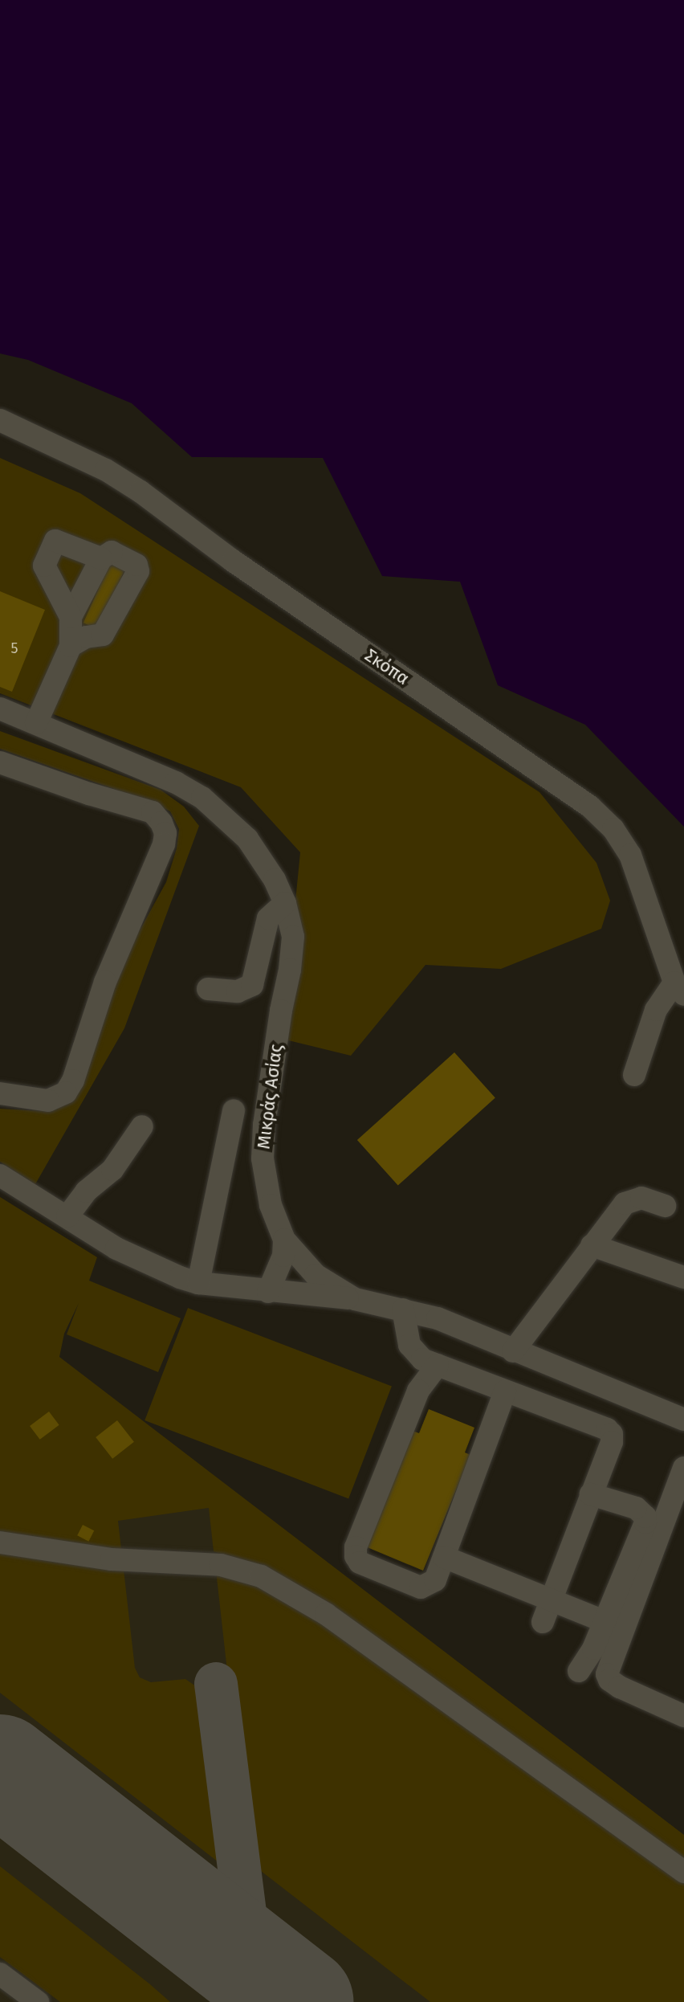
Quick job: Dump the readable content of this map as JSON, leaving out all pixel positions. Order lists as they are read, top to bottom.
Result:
{
  "streets": {
    "street": ["Σκόπα", "Μικράς Ασίας"]
  },
  "house_numbers": ["5"]
}
